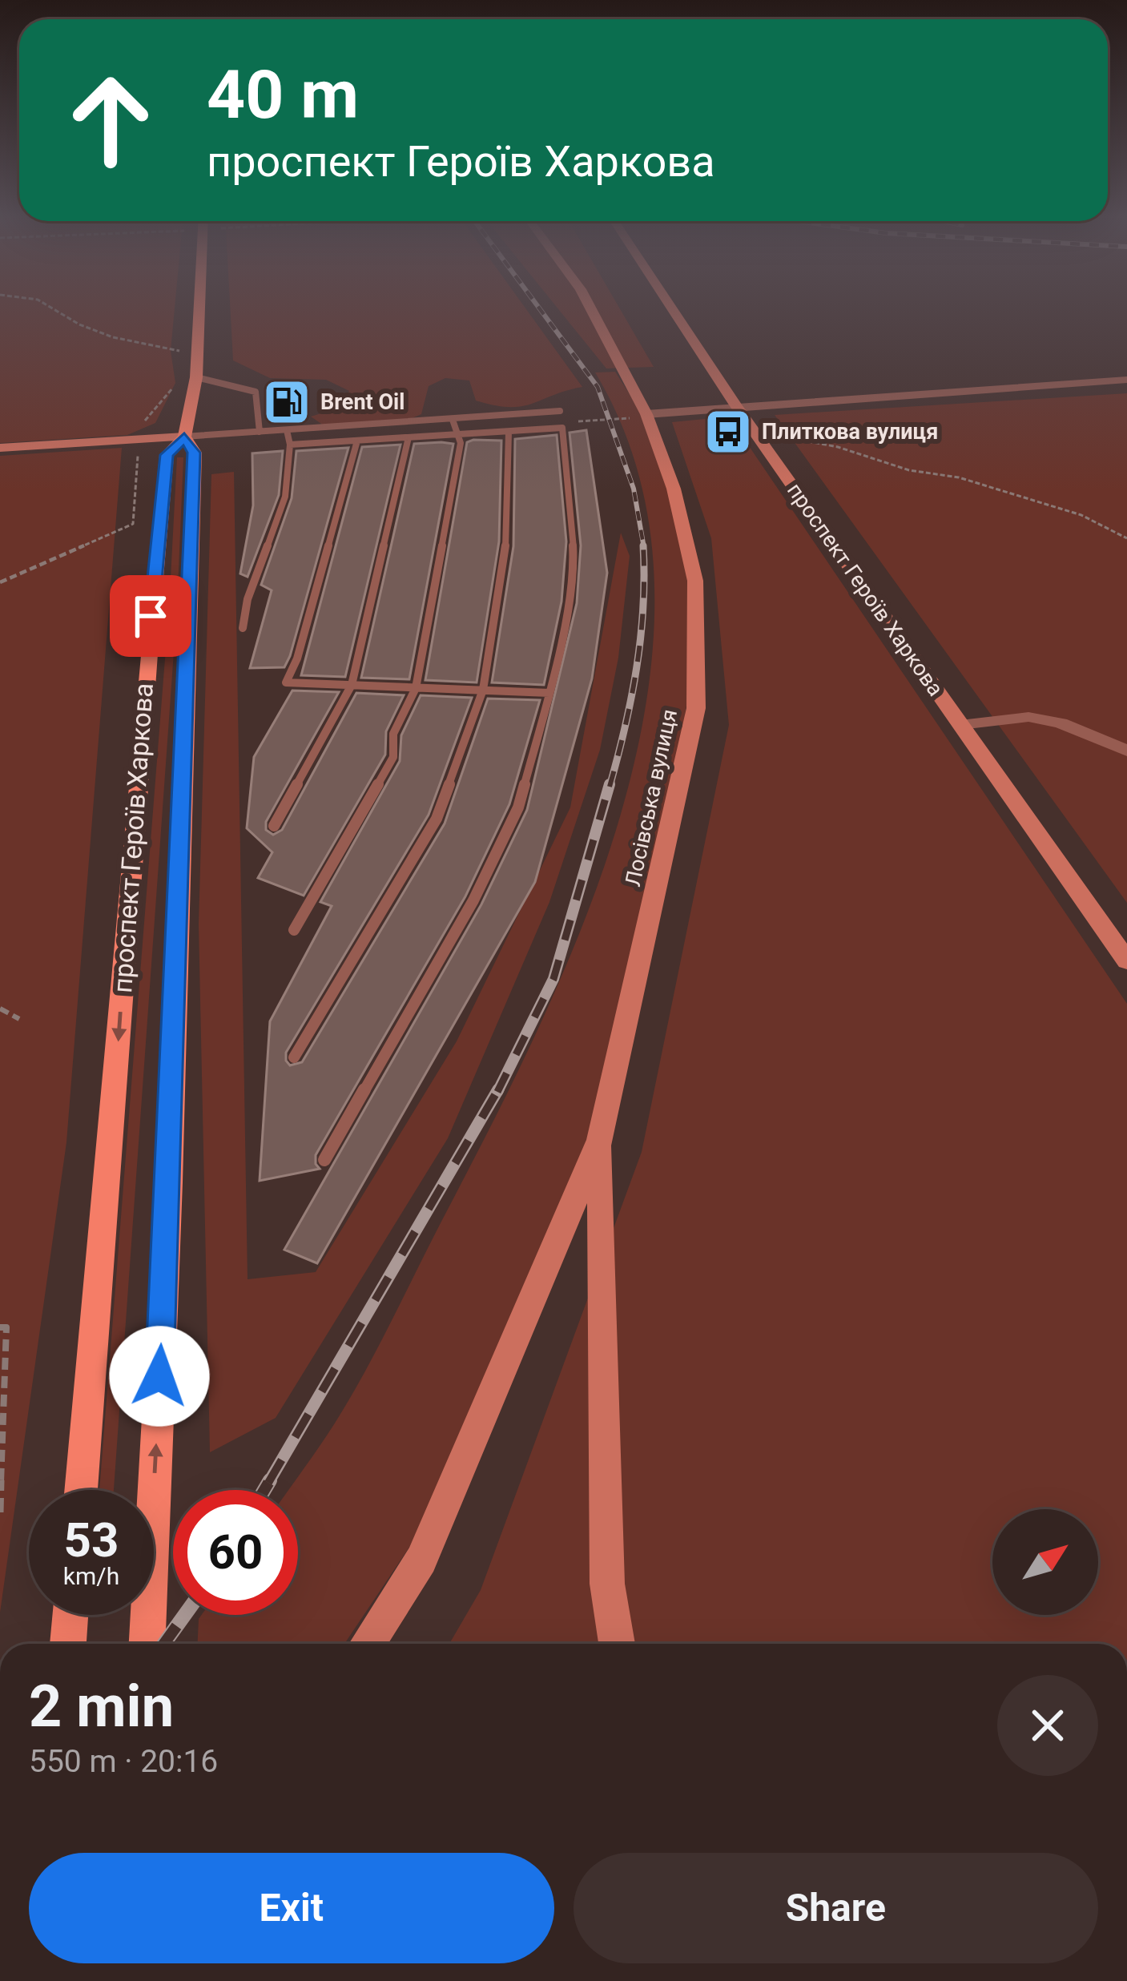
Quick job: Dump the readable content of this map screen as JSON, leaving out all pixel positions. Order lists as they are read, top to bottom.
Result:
{
  "streets": {
    "main road": ["проспект Героїв Харкова", "Лосівська вулиця"]
  },
  "places": {
    "fuel station": ["Brent Oil"],
    "bus stop": ["Плиткова вулиця"]
  },
  "north": "top right",
  "page": {
    "turn": ["40 m", "проспект Героїв Харкова"],
    "speed": "53 km/h",
    "limit": "60",
    "heading": ["2 min", "550 m · 20:16"],
    "buttons": ["Exit", "Share"]
  }
}
